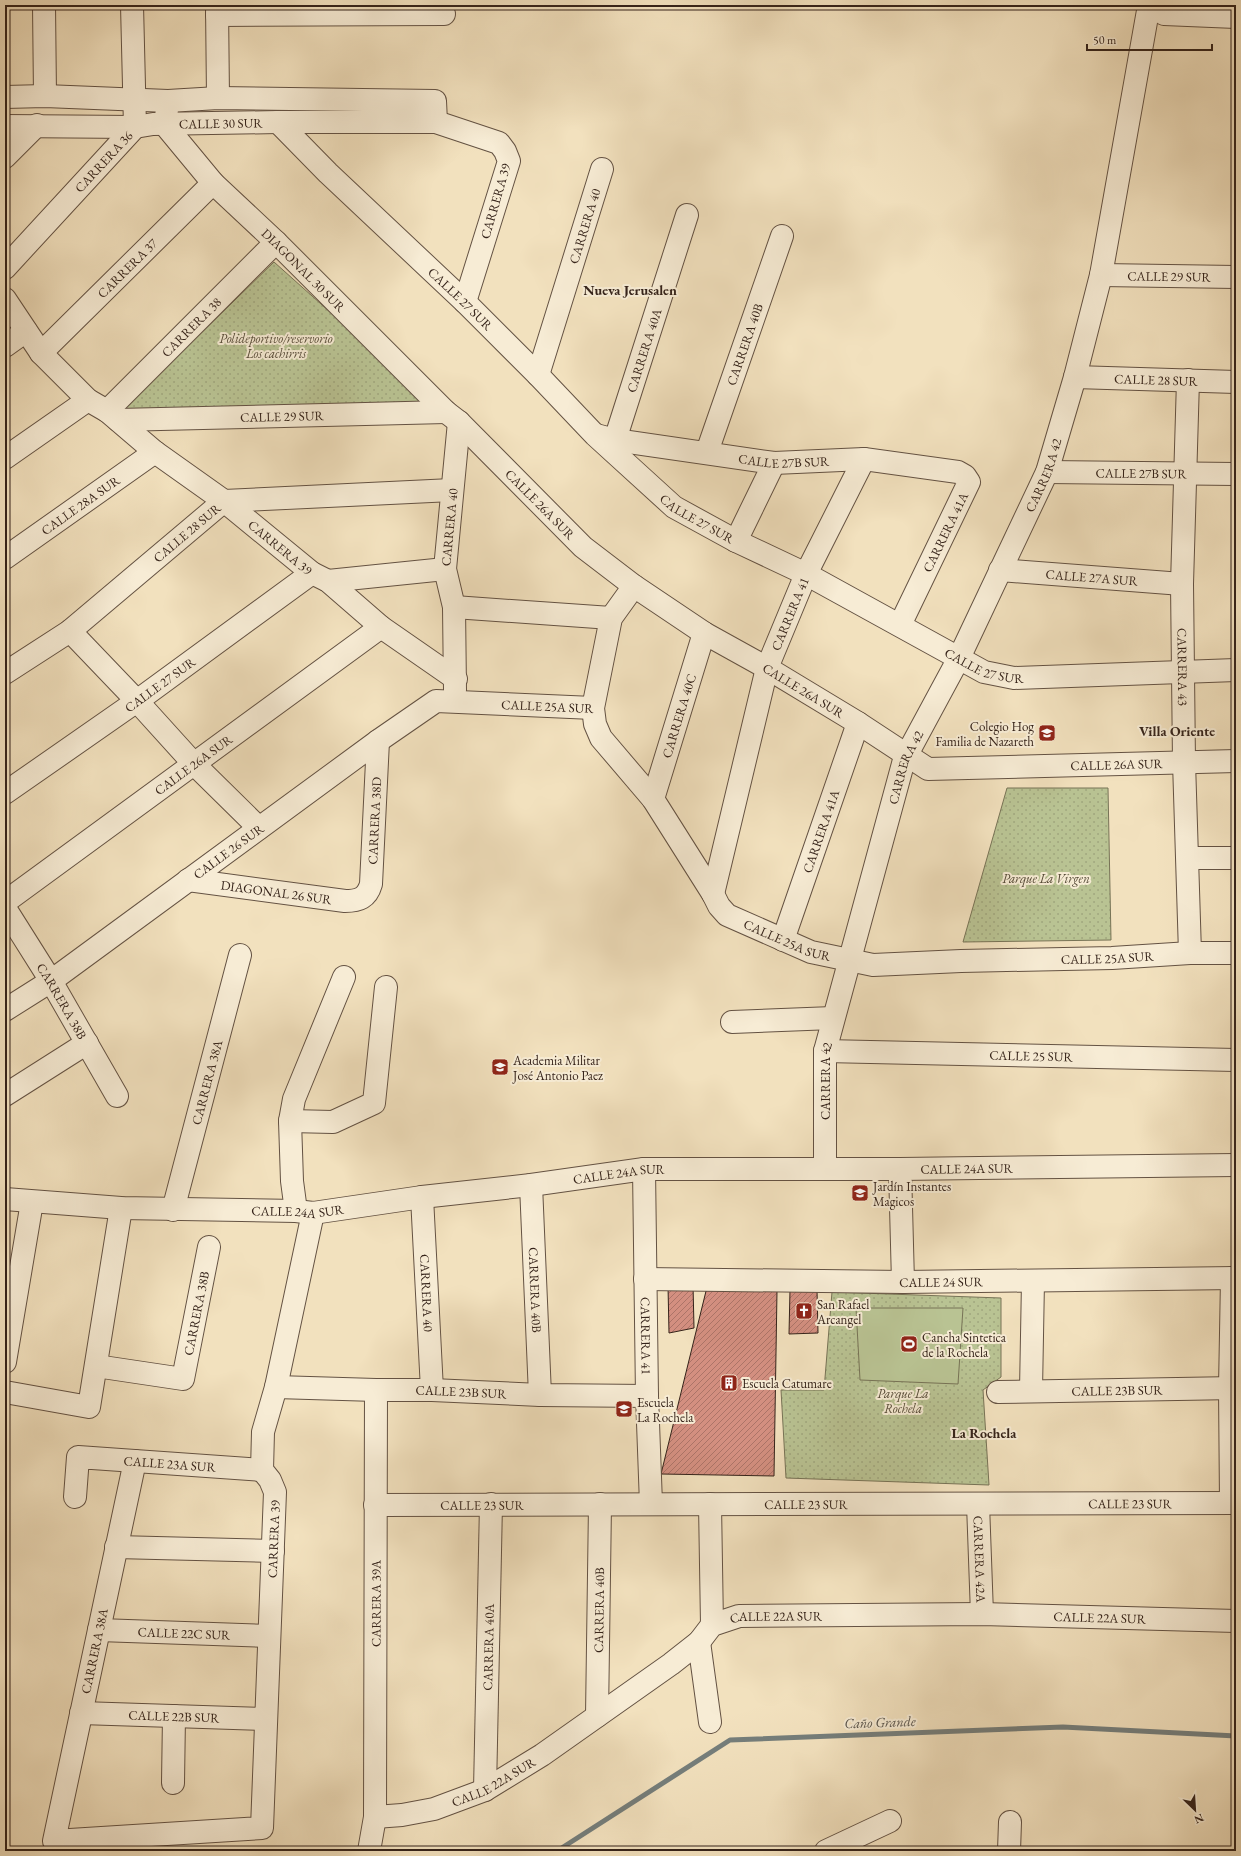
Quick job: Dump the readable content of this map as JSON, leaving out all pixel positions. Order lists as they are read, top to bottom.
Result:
{
  "streets": {
    "street": [
      "CALLE 30 SUR",
      "CARRERA 36",
      "CARRERA 39",
      "CARRERA 40",
      "CARRERA 37",
      "DIAGONAL 30 SUR",
      "CALLE 29 SUR",
      "CALLE 27 SUR",
      "CARRERA 38",
      "CARRERA 40B",
      "CARRERA 40A",
      "CALLE 28 SUR",
      "CALLE 27B SUR",
      "CARRERA 42",
      "CALLE 26A SUR",
      "CALLE 28A SUR",
      "CARRERA 41A",
      "CALLE 27A SUR",
      "CARRERA 41",
      "CARRERA 43",
      "CALLE 25A SUR",
      "CARRERA 40C",
      "CARRERA 38D",
      "CALLE 26 SUR",
      "DIAGONAL 26 SUR",
      "CARRERA 38B",
      "CALLE 25 SUR",
      "CARRERA 38A",
      "CALLE 24A SUR",
      "CALLE 24 SUR",
      "CALLE 23B SUR",
      "CALLE 23A SUR",
      "CALLE 23 SUR",
      "CARRERA 42A",
      "CARRERA 39A",
      "CALLE 22A SUR",
      "CALLE 22C SUR",
      "CALLE 22B SUR"
    ]
  },
  "crossings": [
    ["CALLE 30 SUR", "CARRERA 36"],
    ["CALLE 30 SUR", "CARRERA 39"],
    ["CALLE 30 SUR", "DIAGONAL 30 SUR"],
    ["CALLE 30 SUR", "CALLE 27 SUR"],
    ["CARRERA 39", "CARRERA 40"],
    ["CARRERA 39", "CARRERA 37"],
    ["CARRERA 39", "CALLE 29 SUR"],
    ["CARRERA 39", "CALLE 27 SUR"],
    ["CARRERA 39", "CARRERA 38"],
    ["CARRERA 39", "CALLE 28 SUR"],
    ["CARRERA 39", "CALLE 26A SUR"],
    ["CARRERA 39", "CALLE 28A SUR"],
    ["CARRERA 39", "CARRERA 38A"],
    ["CARRERA 39", "CALLE 23A SUR"],
    ["CARRERA 39", "CALLE 22C SUR"],
    ["CARRERA 39", "CALLE 22B SUR"],
    ["CARRERA 40", "DIAGONAL 30 SUR"],
    ["CARRERA 40", "CALLE 29 SUR"],
    ["CARRERA 40", "CALLE 27 SUR"],
    ["CARRERA 40", "CALLE 28 SUR"],
    ["CARRERA 40", "CALLE 26A SUR"],
    ["CARRERA 40", "CALLE 25A SUR"],
    ["CARRERA 40", "CALLE 26 SUR"],
    ["CARRERA 40", "CALLE 24A SUR"],
    ["CARRERA 40", "CALLE 23B SUR"],
    ["CARRERA 37", "DIAGONAL 30 SUR"],
    ["DIAGONAL 30 SUR", "CALLE 29 SUR"],
    ["DIAGONAL 30 SUR", "CARRERA 38"],
    ["DIAGONAL 30 SUR", "CALLE 26A SUR"],
    ["CALLE 29 SUR", "CARRERA 38"],
    ["CALLE 29 SUR", "CARRERA 42"],
    ["CALLE 29 SUR", "CALLE 26A SUR"],
    ["CALLE 27 SUR", "CARRERA 40A"],
    ["CALLE 27 SUR", "CALLE 27B SUR"],
    ["CALLE 27 SUR", "CARRERA 42"],
    ["CALLE 27 SUR", "CARRERA 41A"],
    ["CALLE 27 SUR", "CARRERA 41"],
    ["CALLE 27 SUR", "CARRERA 43"],
    ["CARRERA 40B", "CALLE 27B SUR"],
    ["CARRERA 40B", "CALLE 24A SUR"],
    ["CARRERA 40B", "CALLE 23B SUR"],
    ["CARRERA 40B", "CALLE 23 SUR"],
    ["CARRERA 40B", "CALLE 22A SUR"],
    ["CARRERA 40A", "CALLE 27B SUR"],
    ["CARRERA 40A", "CALLE 23 SUR"],
    ["CARRERA 40A", "CALLE 22A SUR"],
    ["CALLE 28 SUR", "CARRERA 42"],
    ["CALLE 28 SUR", "CARRERA 43"],
    ["CALLE 27B SUR", "CARRERA 42"],
    ["CALLE 27B SUR", "CARRERA 41A"],
    ["CALLE 27B SUR", "CARRERA 41"],
    ["CALLE 27B SUR", "CARRERA 43"],
    ["CARRERA 42", "CALLE 26A SUR"],
    ["CARRERA 42", "CALLE 27A SUR"],
    ["CARRERA 42", "CALLE 25A SUR"],
    ["CARRERA 42", "CALLE 25 SUR"],
    ["CARRERA 42", "CALLE 24A SUR"],
    ["CALLE 26A SUR", "CARRERA 41A"],
    ["CALLE 26A SUR", "CARRERA 41"],
    ["CALLE 26A SUR", "CARRERA 43"],
    ["CALLE 26A SUR", "CARRERA 40C"],
    ["CARRERA 41A", "CALLE 25A SUR"],
    ["CALLE 27A SUR", "CARRERA 43"],
    ["CARRERA 41", "CALLE 25A SUR"],
    ["CARRERA 41", "CALLE 24A SUR"],
    ["CARRERA 41", "CALLE 24 SUR"],
    ["CARRERA 41", "CALLE 23B SUR"],
    ["CARRERA 41", "CALLE 23 SUR"],
    ["CARRERA 43", "CALLE 25A SUR"],
    ["CALLE 25A SUR", "CARRERA 40C"],
    ["CALLE 25A SUR", "CALLE 26 SUR"],
    ["CARRERA 38D", "CALLE 26 SUR"],
    ["CARRERA 38D", "DIAGONAL 26 SUR"],
    ["CALLE 26 SUR", "DIAGONAL 26 SUR"],
    ["CALLE 26 SUR", "CARRERA 38B"],
    ["CARRERA 38A", "CALLE 24A SUR"],
    ["CARRERA 38A", "CALLE 23A SUR"],
    ["CARRERA 38A", "CALLE 22C SUR"],
    ["CARRERA 38A", "CALLE 22B SUR"],
    ["CALLE 23B SUR", "CARRERA 39A"],
    ["CALLE 23 SUR", "CARRERA 42A"],
    ["CALLE 23 SUR", "CARRERA 39A"],
    ["CARRERA 42A", "CALLE 22A SUR"],
    ["CARRERA 39A", "CALLE 22A SUR"]
  ],
  "districts": ["Nueva Jerusalen", "Villa Oriente", "La Rochela"],
  "water": ["Caño Grande"],
  "parks": ["Polideportivo/reservorio Los cachirris", "Parque La Virgen", "Parque La Rochela"],
  "places": {
    "school or university": [
      "Colegio Hog Familia de Nazareth",
      "Academia Militar José Antonio Paez",
      "Jardín Instantes Magicos",
      "Escuela La Rochela"
    ],
    "church": ["San Rafael Arcangel"],
    "sports": ["Cancha Sintetica de la Rochela"],
    "building": ["Escuela Catumare"]
  },
  "scale_bar": "50 m",
  "north": "bottom right"
}
